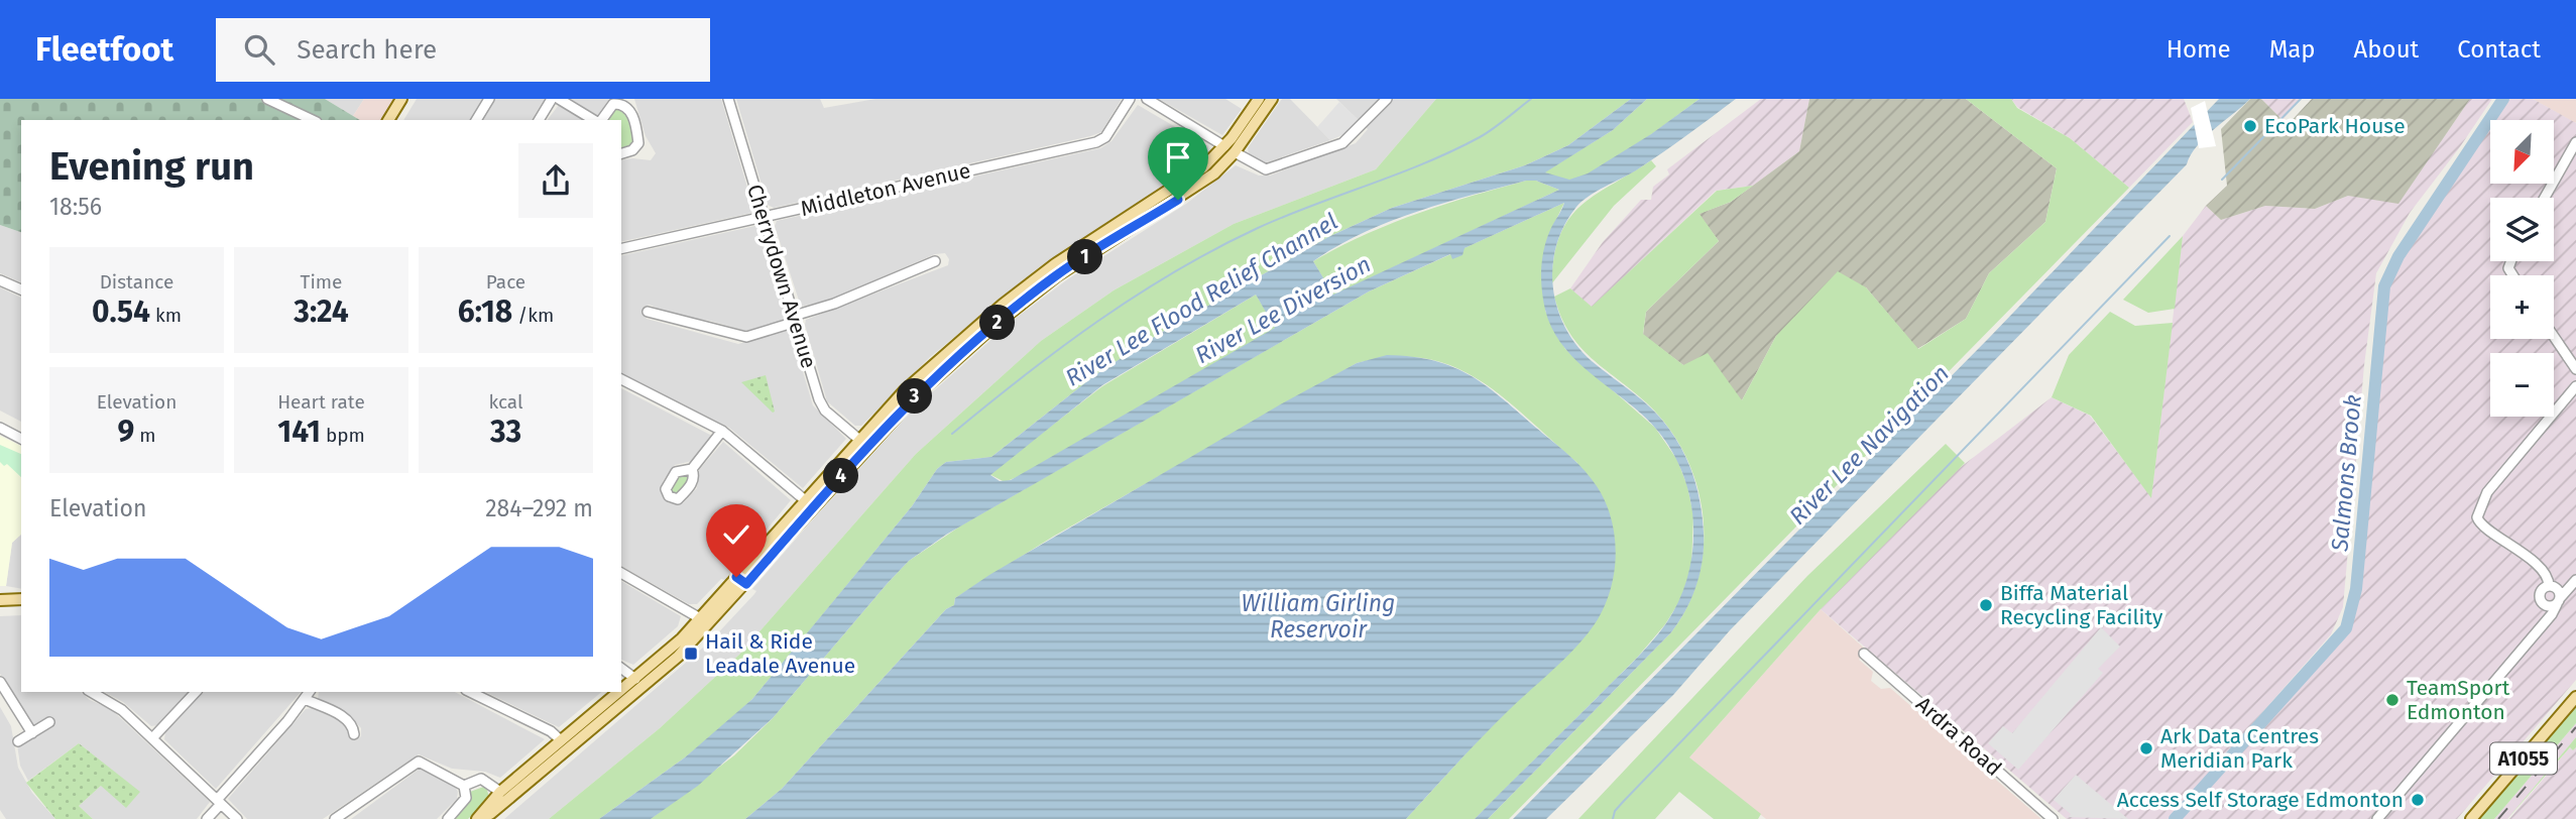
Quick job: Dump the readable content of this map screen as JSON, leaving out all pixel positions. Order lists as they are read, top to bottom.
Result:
{
  "streets": {
    "main road": ["A1055"],
    "street": ["Middleton Avenue", "Cherrydown Avenue", "Ardra Road"]
  },
  "crossings": [
    ["Middleton Avenue", "Cherrydown Avenue"]
  ],
  "water": [
    "River Lee Flood Relief Channel",
    "River Lee Diversion",
    "River Lee Navigation",
    "Salmons Brook",
    "William Girling Reservoir"
  ],
  "places": {
    "other": [
      "EcoPark House",
      "Biffa Material Recycling Facility",
      "TeamSport Edmonton",
      "Ark Data Centres Meridian Park",
      "Access Self Storage Edmonton"
    ],
    "transit": ["Hail & Ride Leadale Avenue"]
  },
  "north": "bottom left",
  "page": {
    "header": "Fleetfoot",
    "search": "Search here",
    "nav": [
      "Home",
      "Map",
      "About",
      "Contact"
    ],
    "map_buttons": ["+", "−"],
    "heading": ["Evening run", "18:56"],
    "pins": [
      "1",
      "2",
      "3",
      "4"
    ],
    "stats": [
      ["Distance", "0.54 km"],
      ["Time", "3:24"],
      ["Pace", "6:18 /km"],
      ["Elevation", "9 m"],
      ["Heart rate", "141 bpm"],
      ["kcal", "33"]
    ],
    "chart": ["Elevation", "284–292 m"]
  }
}
